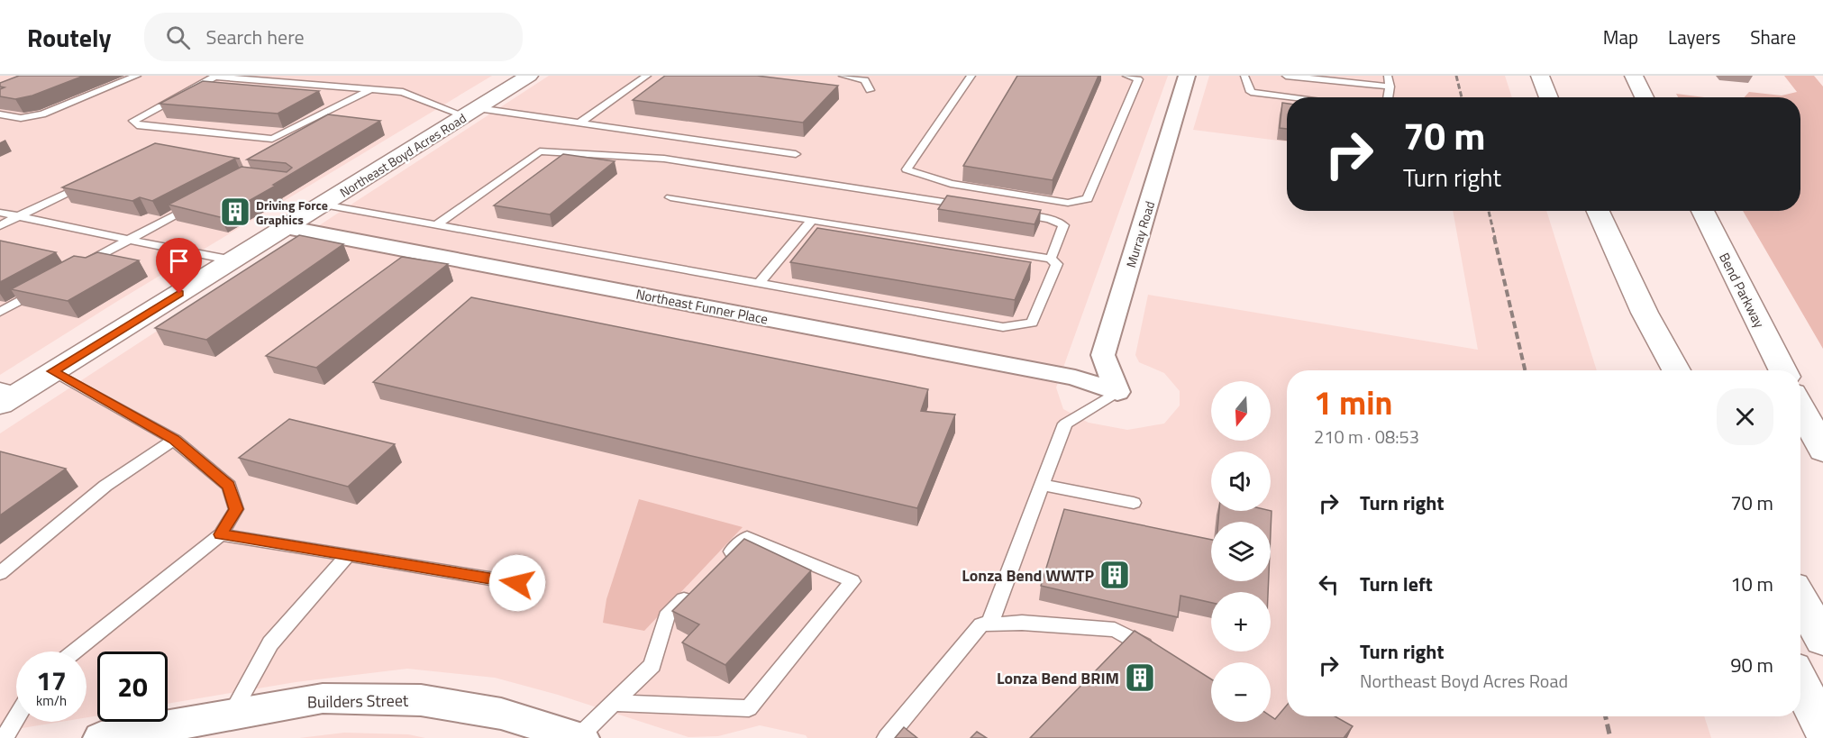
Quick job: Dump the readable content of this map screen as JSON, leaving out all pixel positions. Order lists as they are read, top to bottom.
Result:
{
  "streets": {
    "main road": ["Northeast Boyd Acres Road", "Bend Parkway"],
    "street": ["Murray Road", "Northeast Funner Place", "Builders Street"]
  },
  "crossings": [
    ["Northeast Boyd Acres Road", "Northeast Funner Place"],
    ["Murray Road", "Northeast Funner Place"]
  ],
  "places": {
    "building": ["Driving Force Graphics", "Lonza Bend WWTP", "Lonza Bend BRIM"]
  },
  "north": "bottom",
  "page": {
    "header": "Routely",
    "search": "Search here",
    "nav": ["Map", "Layers", "Share"],
    "turn": ["70 m", "Turn right"],
    "heading": ["1 min", "210 m · 08:53"],
    "map_buttons": ["+", "−"],
    "list": [
      {
        "name": "Turn right",
        "value": "70 m"
      },
      {
        "name": "Turn left",
        "value": "10 m"
      },
      {
        "name": "Turn right",
        "note": "Northeast Boyd Acres Road",
        "value": "90 m"
      }
    ],
    "speed": "17 km/h",
    "limit": "20"
  }
}
